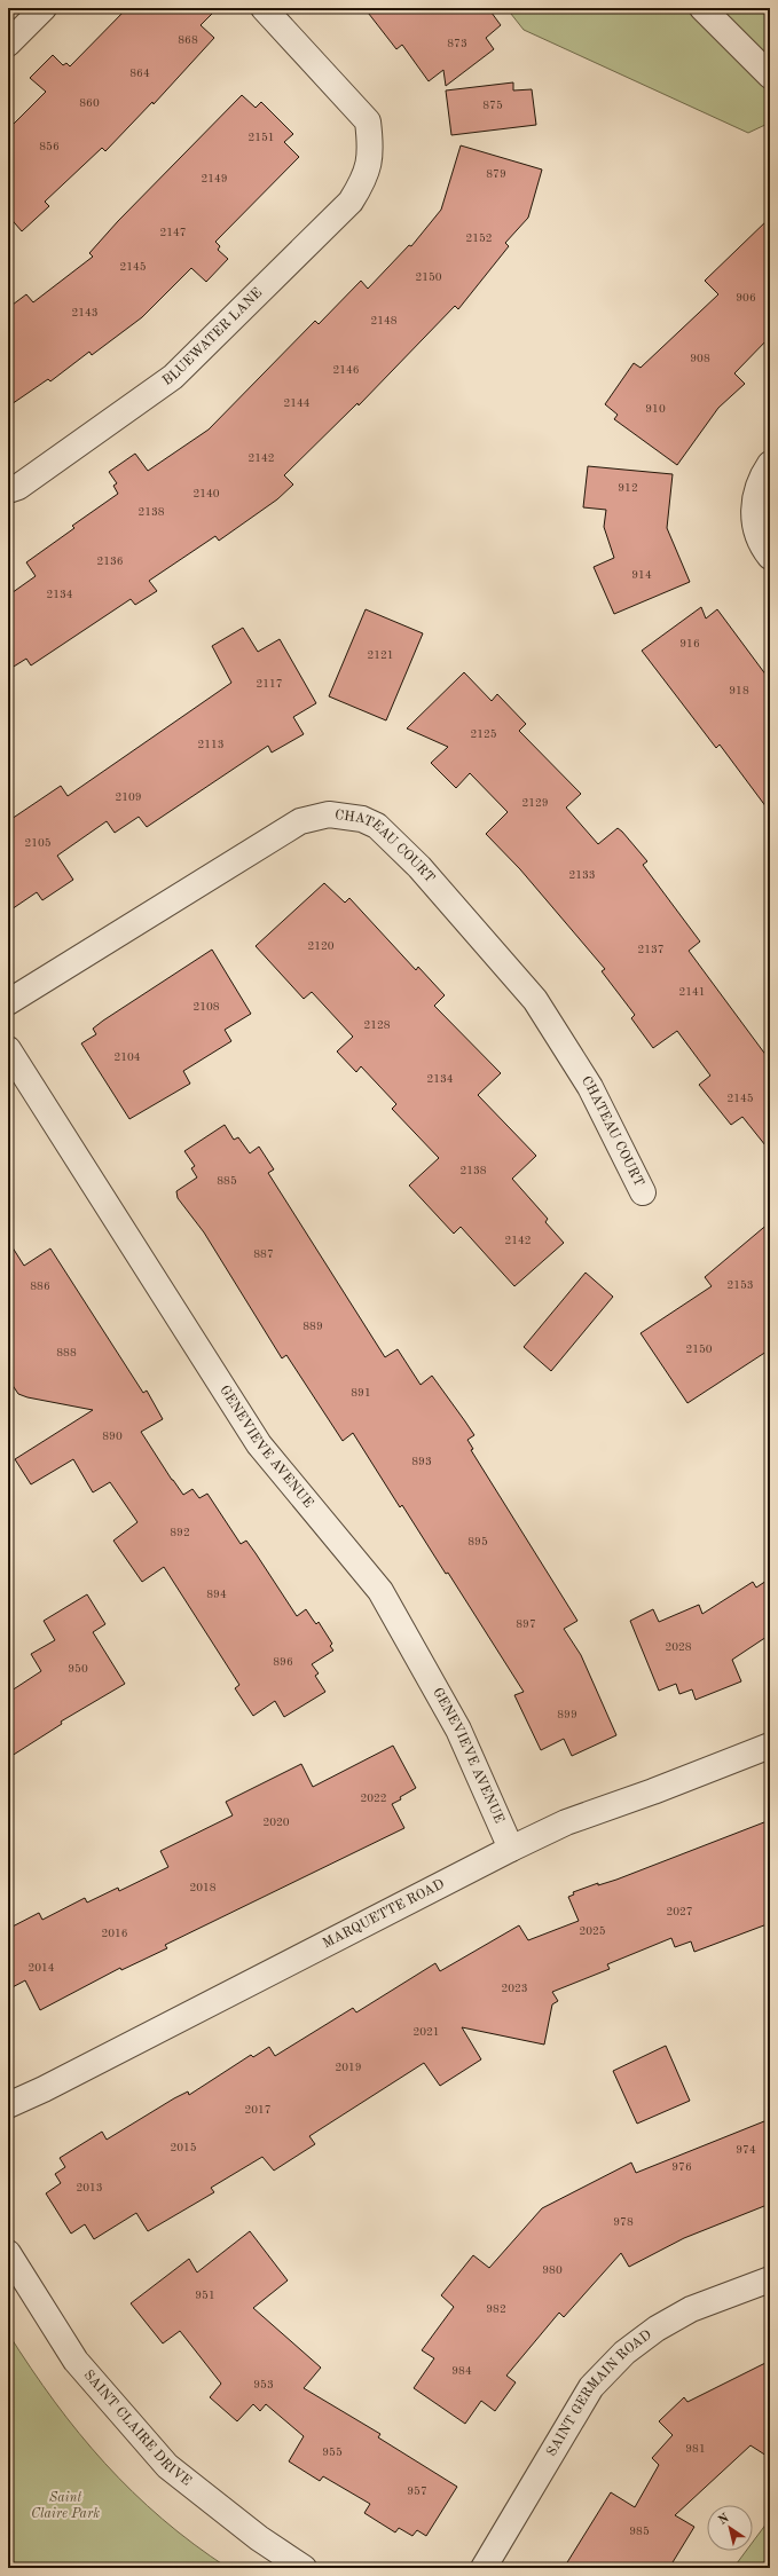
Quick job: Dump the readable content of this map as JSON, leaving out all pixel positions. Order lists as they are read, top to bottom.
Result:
{
  "streets": {
    "street": [
      "BLUEWATER LANE",
      "CHATEAU COURT",
      "GENEVIEVE AVENUE",
      "MARQUETTE ROAD",
      "SAINT GERMAIN ROAD",
      "SAINT CLAIRE DRIVE"
    ]
  },
  "crossings": [
    ["GENEVIEVE AVENUE", "MARQUETTE ROAD"]
  ],
  "parks": ["Saint Claire Park"],
  "house_numbers": [
    "868",
    "873",
    "864",
    "860",
    "875",
    "2151",
    "856",
    "879",
    "2149",
    "2147",
    "2152",
    "2145",
    "2150",
    "906",
    "2143",
    "2148",
    "908",
    "2146",
    "2144",
    "910",
    "2142",
    "912",
    "2140",
    "2138",
    "2136",
    "914",
    "2134",
    "916",
    "2121",
    "2117",
    "918",
    "2125",
    "2113",
    "2109",
    "2129",
    "2105",
    "2133",
    "2120",
    "2137",
    "2141",
    "2108",
    "2128",
    "2104",
    "2134",
    "2145",
    "2138",
    "885",
    "2142",
    "887",
    "2153",
    "886",
    "889",
    "2150",
    "888",
    "891",
    "890",
    "893",
    "892",
    "895",
    "894",
    "897",
    "2028",
    "896",
    "950",
    "899",
    "2022",
    "2020",
    "2018",
    "2027",
    "2025",
    "2016",
    "2014",
    "2023",
    "2021",
    "2019",
    "2017",
    "2015",
    "974",
    "976",
    "2013",
    "978",
    "980",
    "951",
    "982",
    "984",
    "953",
    "981",
    "955",
    "957",
    "985"
  ],
  "north": "top left"
}
